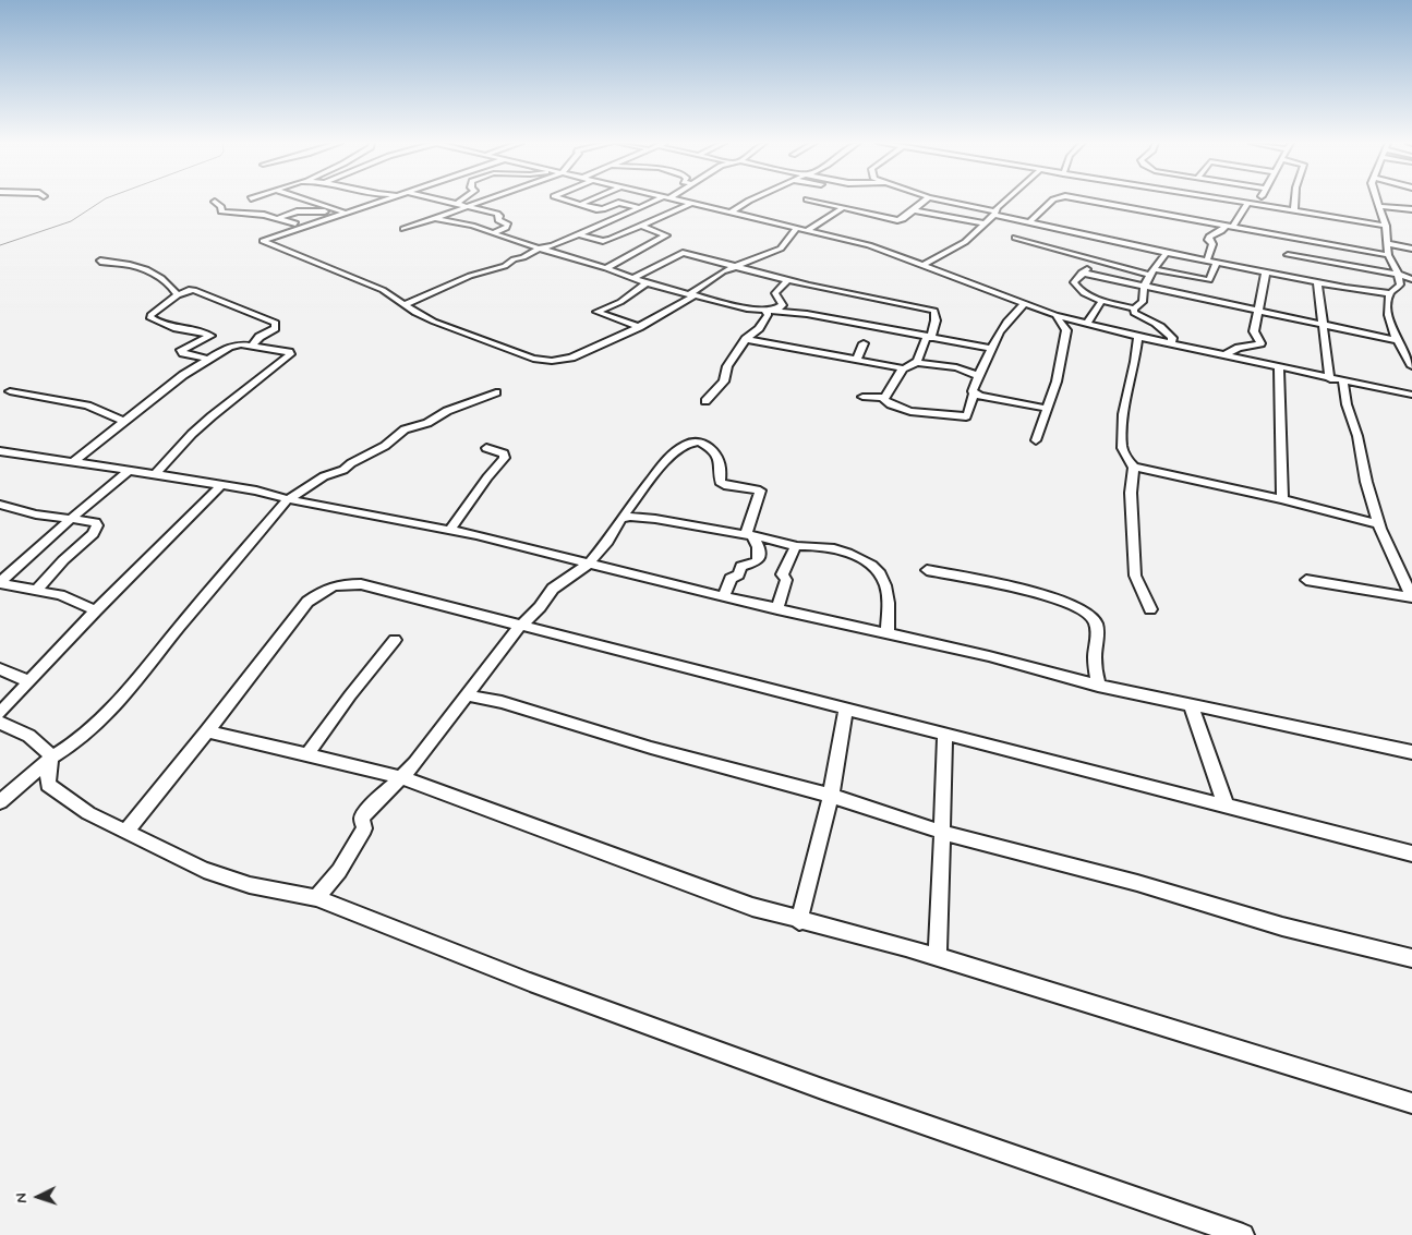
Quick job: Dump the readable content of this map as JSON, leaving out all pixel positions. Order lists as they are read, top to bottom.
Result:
{
  "north": "left"
}
